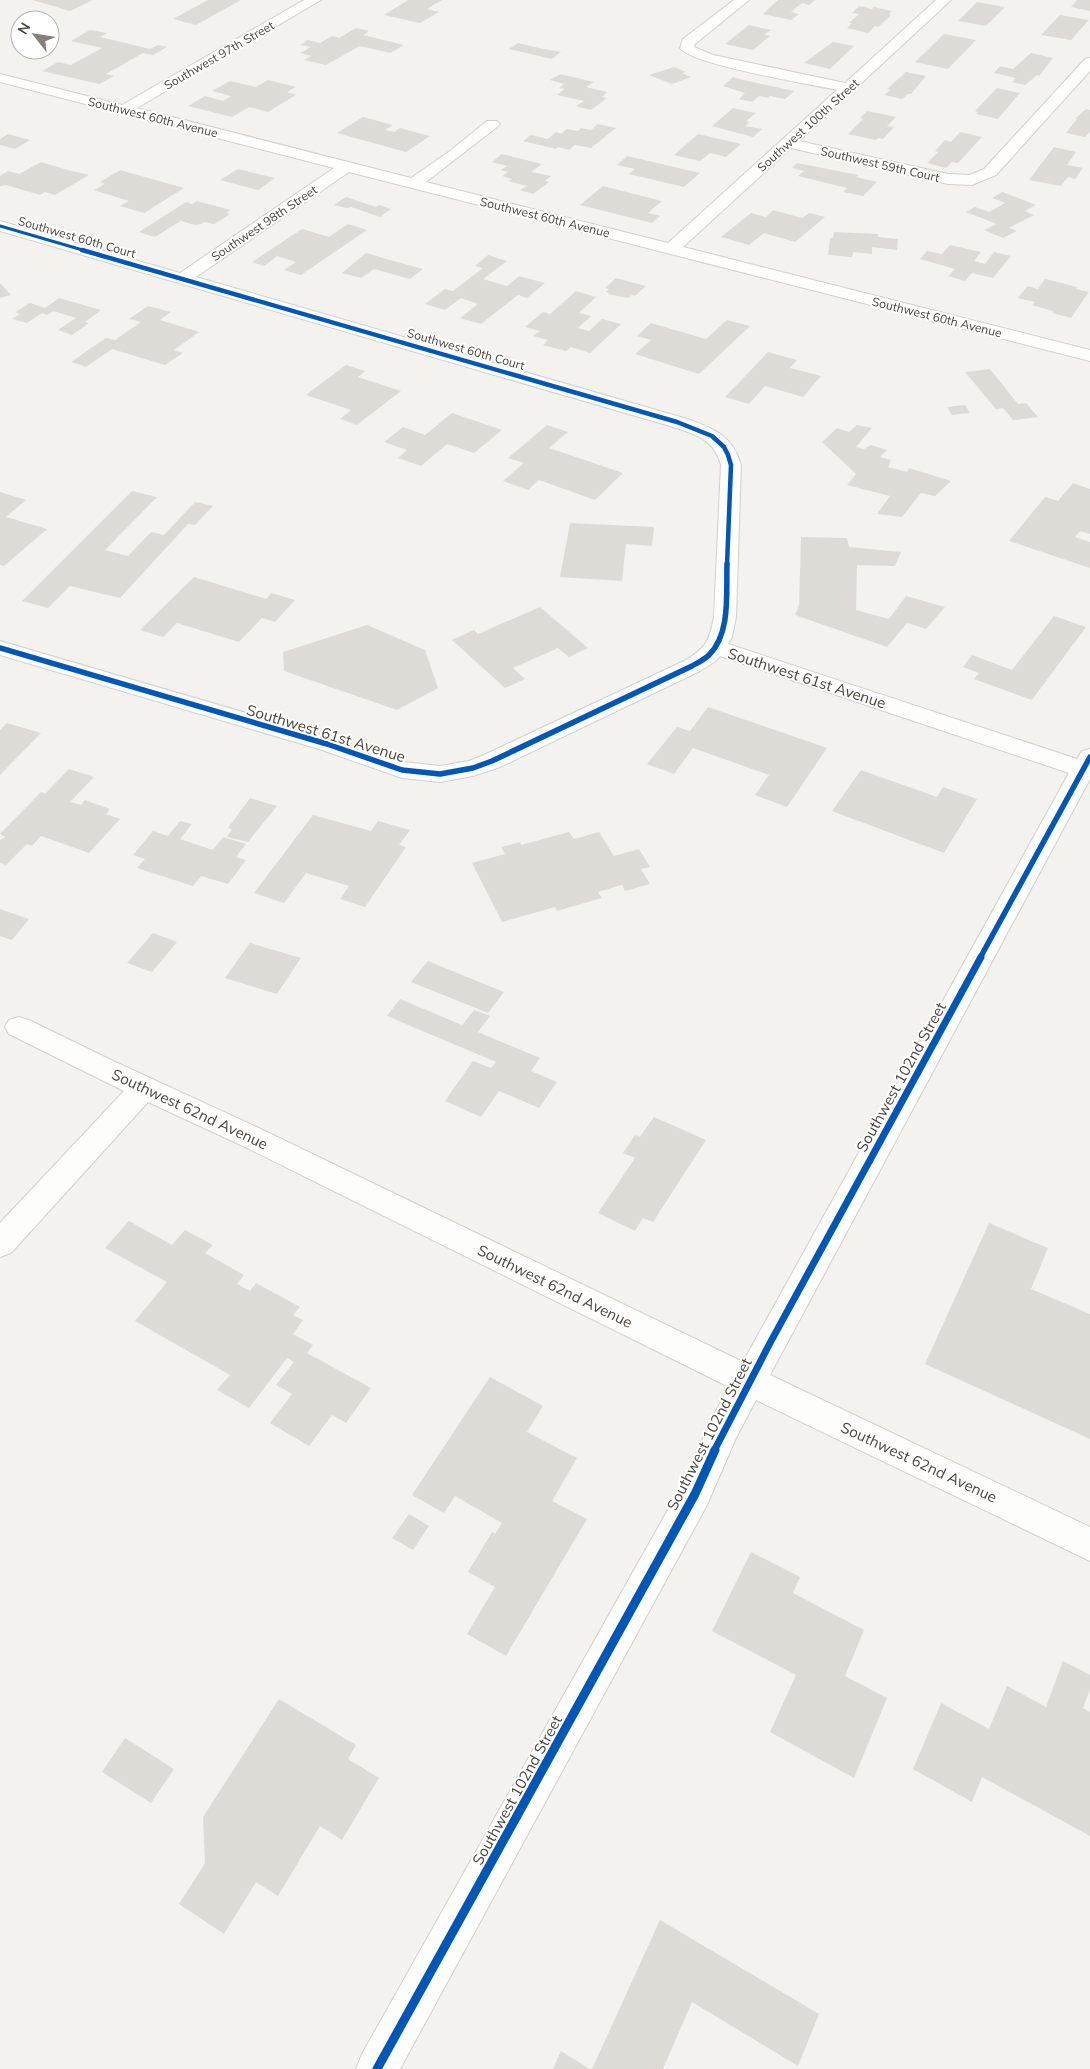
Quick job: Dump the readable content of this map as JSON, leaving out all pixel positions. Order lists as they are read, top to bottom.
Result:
{
  "streets": {
    "street": [
      "Southwest 97th Street",
      "Southwest 60th Avenue",
      "Southwest 100th Street",
      "Southwest 59th Court",
      "Southwest 98th Street",
      "Southwest 60th Court",
      "Southwest 61st Avenue",
      "Southwest 102nd Street",
      "Southwest 62nd Avenue"
    ]
  },
  "crossings": [
    ["Southwest 97th Street", "Southwest 60th Avenue"],
    ["Southwest 60th Avenue", "Southwest 100th Street"],
    ["Southwest 60th Avenue", "Southwest 98th Street"],
    ["Southwest 100th Street", "Southwest 59th Court"],
    ["Southwest 98th Street", "Southwest 60th Court"],
    ["Southwest 60th Court", "Southwest 61st Avenue"],
    ["Southwest 61st Avenue", "Southwest 102nd Street"],
    ["Southwest 102nd Street", "Southwest 62nd Avenue"]
  ],
  "north": "top left"
}
